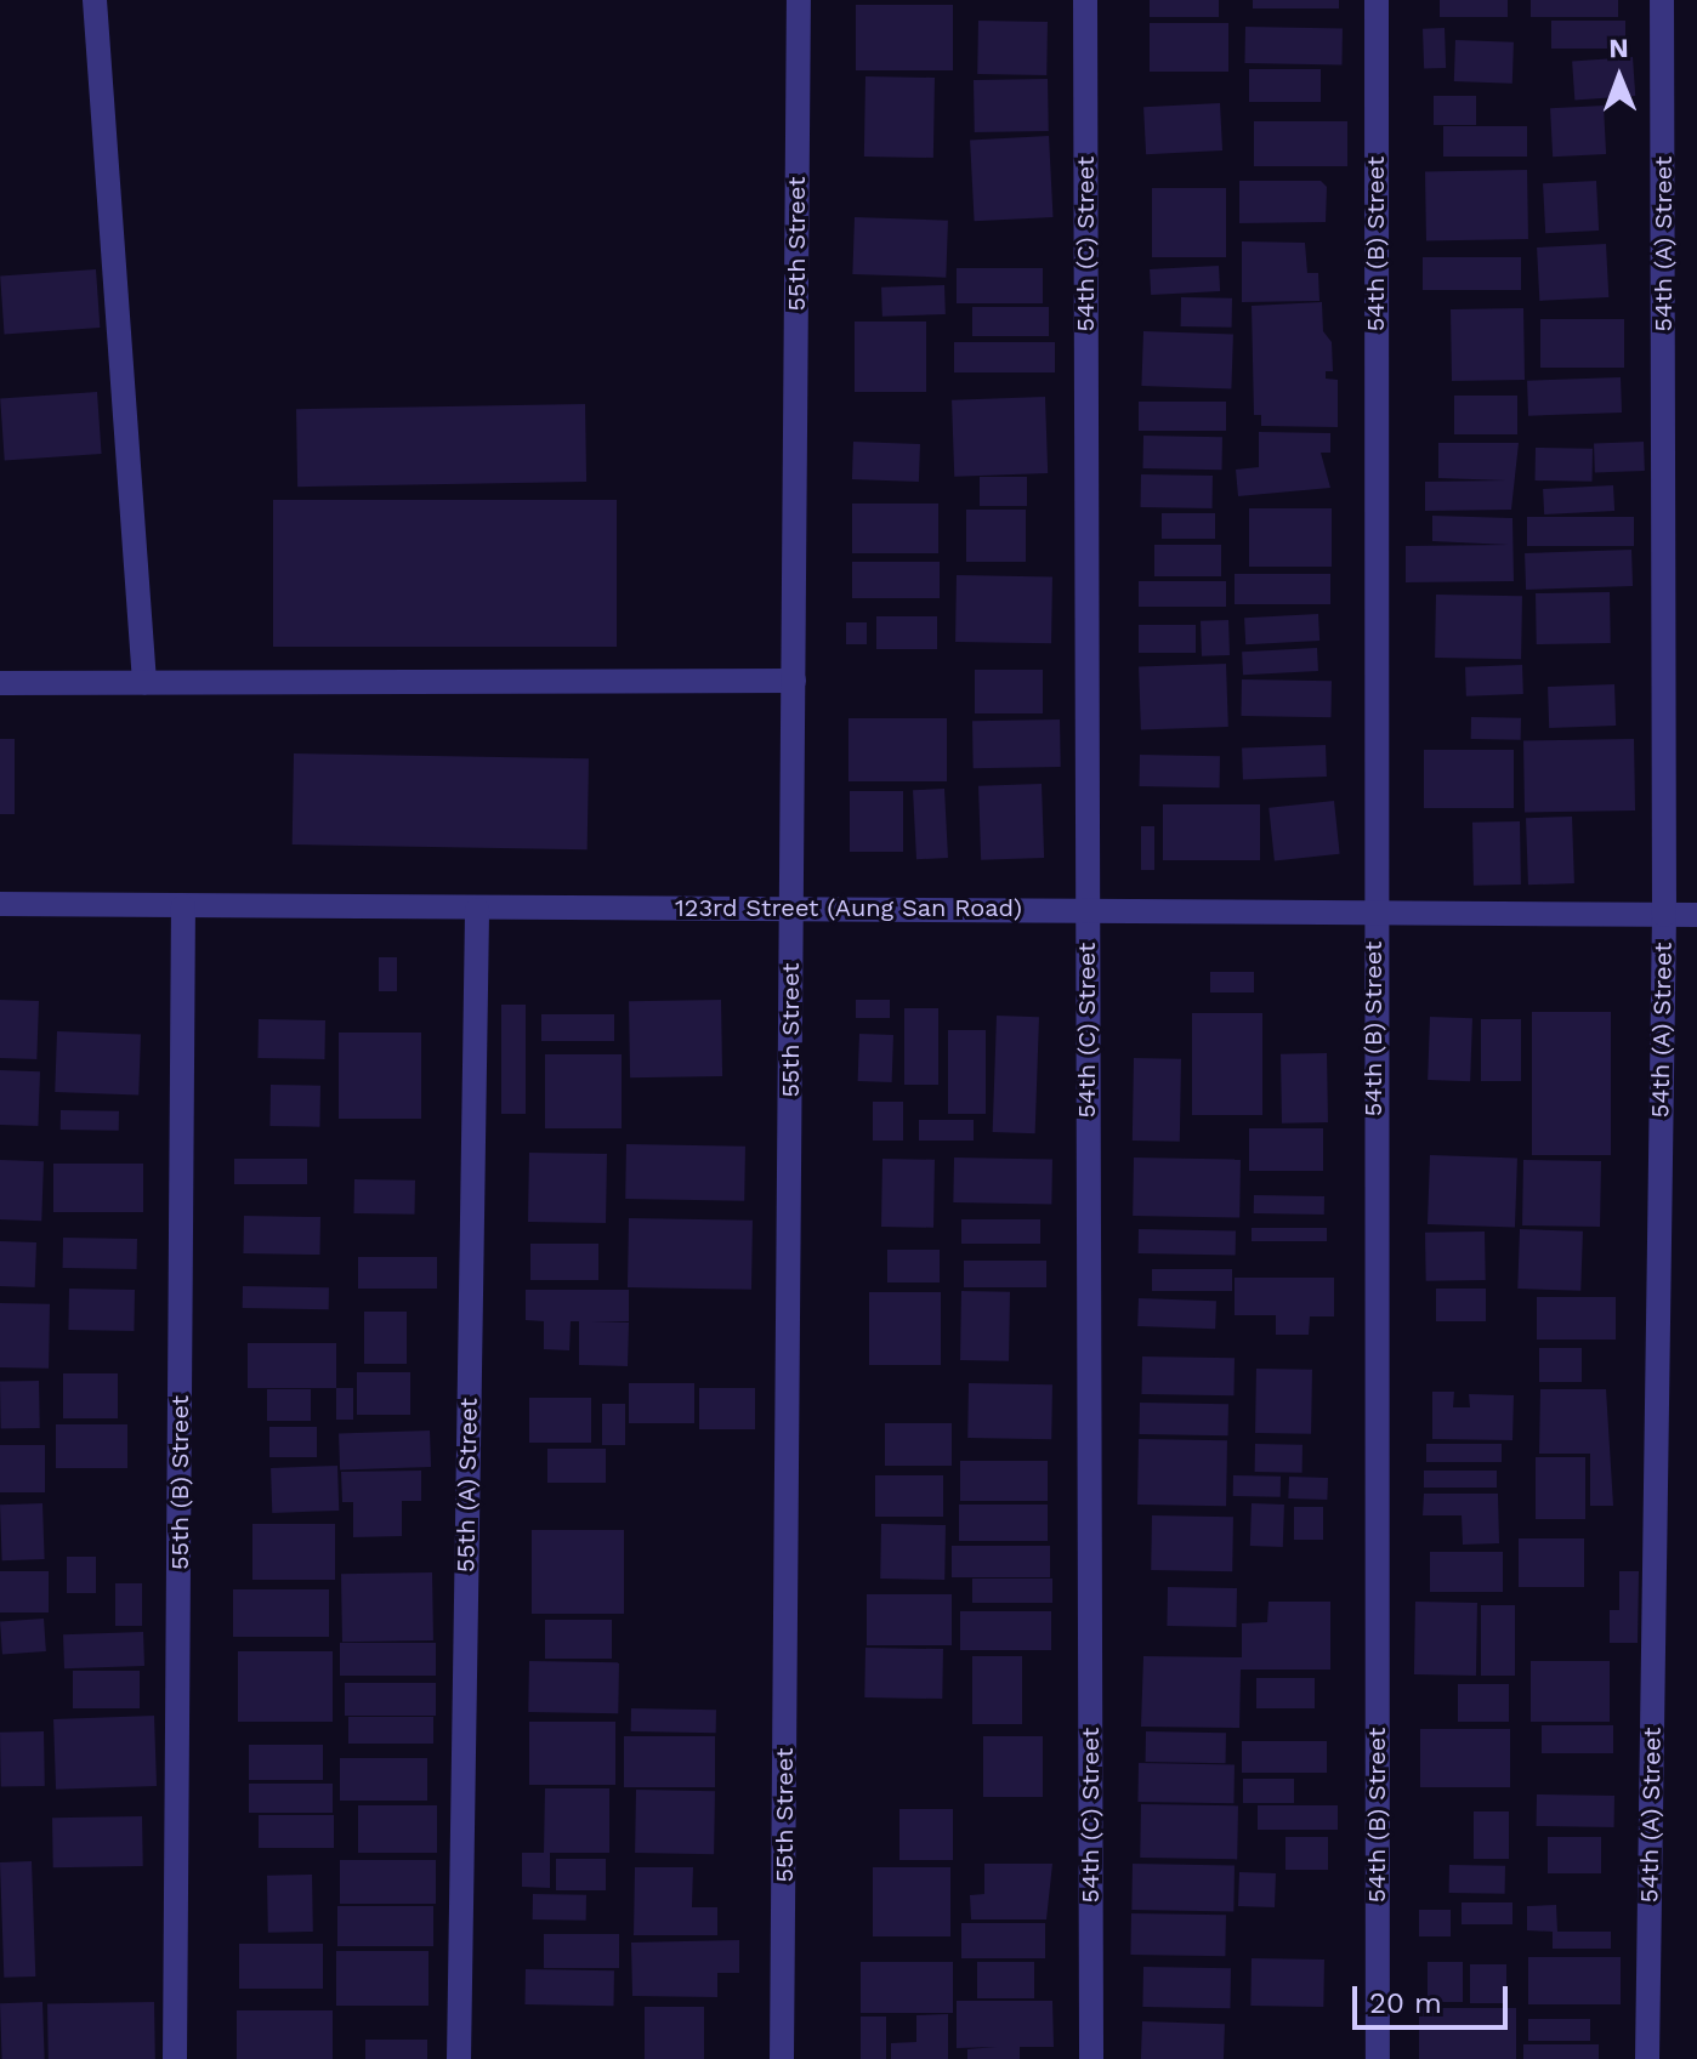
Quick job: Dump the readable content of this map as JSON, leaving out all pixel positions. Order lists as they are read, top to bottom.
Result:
{
  "streets": {
    "street": [
      "55th Street",
      "54th (C) Street",
      "54th (B) Street",
      "54th (A) Street",
      "123rd Street (Aung San Road)",
      "55th (B) Street",
      "55th (A) Street"
    ]
  },
  "crossings": [
    ["55th Street", "123rd Street (Aung San Road)"],
    ["54th (C) Street", "123rd Street (Aung San Road)"],
    ["54th (B) Street", "123rd Street (Aung San Road)"],
    ["54th (A) Street", "123rd Street (Aung San Road)"],
    ["123rd Street (Aung San Road)", "55th (B) Street"],
    ["123rd Street (Aung San Road)", "55th (A) Street"]
  ],
  "scale_bar": "20 m",
  "north": "top"
}
